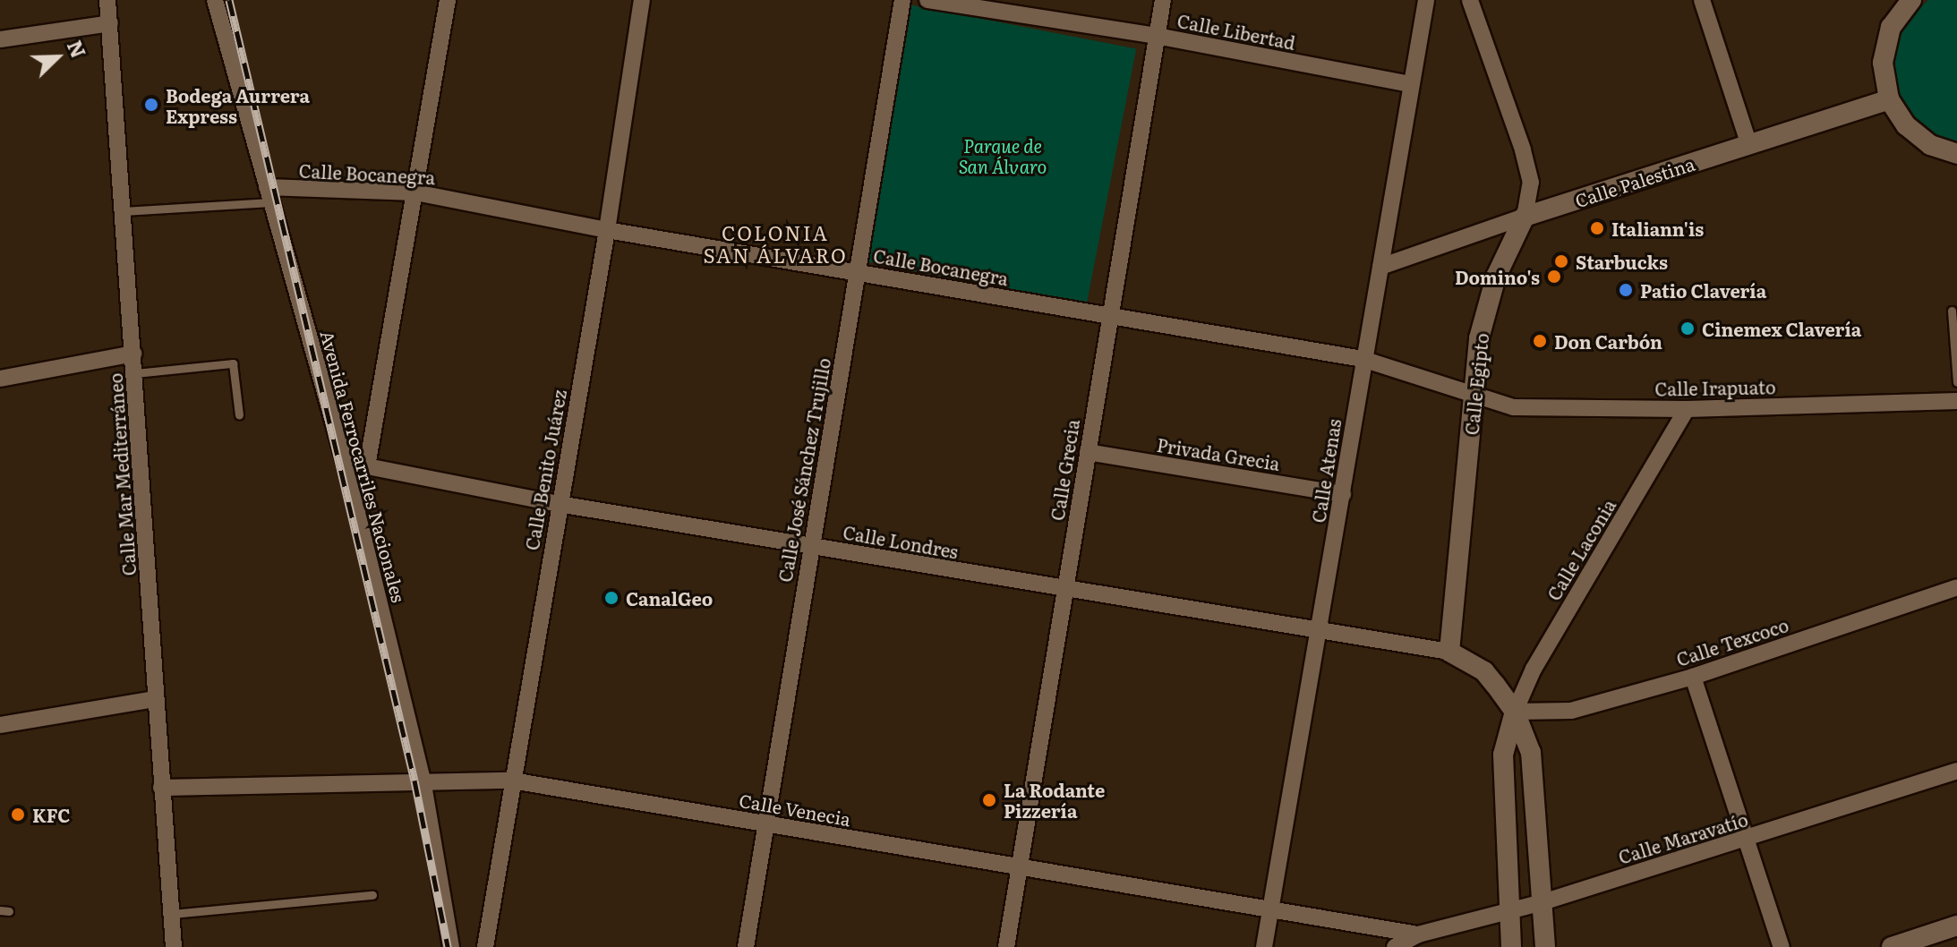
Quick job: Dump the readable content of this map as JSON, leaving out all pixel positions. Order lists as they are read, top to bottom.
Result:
{
  "streets": {
    "street": [
      "Calle Libertad",
      "Calle Bocanegra",
      "Calle Palestina",
      "Calle Egipto",
      "Calle Irapuato",
      "Privada Grecia",
      "Avenida Ferrocarriles Nacionales",
      "Calle Benito Juárez",
      "Calle José Sánchez Trujillo",
      "Calle Grecia",
      "Calle Atenas",
      "Calle Mar Mediterráneo",
      "Calle Londres",
      "Calle Laconia",
      "Calle Texcoco",
      "Calle Venecia",
      "Calle Maravatío"
    ]
  },
  "crossings": [
    ["Calle Libertad", "Calle Grecia"],
    ["Calle Libertad", "Calle Atenas"],
    ["Calle Bocanegra", "Calle Egipto"],
    ["Calle Bocanegra", "Calle Irapuato"],
    ["Calle Bocanegra", "Avenida Ferrocarriles Nacionales"],
    ["Calle Bocanegra", "Calle Benito Juárez"],
    ["Calle Bocanegra", "Calle José Sánchez Trujillo"],
    ["Calle Bocanegra", "Calle Grecia"],
    ["Calle Bocanegra", "Calle Atenas"],
    ["Calle Palestina", "Calle Egipto"],
    ["Calle Palestina", "Calle Atenas"],
    ["Calle Egipto", "Calle Irapuato"],
    ["Calle Egipto", "Calle Londres"],
    ["Calle Irapuato", "Calle Laconia"],
    ["Privada Grecia", "Calle Grecia"],
    ["Privada Grecia", "Calle Atenas"],
    ["Avenida Ferrocarriles Nacionales", "Calle Venecia"],
    ["Calle Benito Juárez", "Calle Londres"],
    ["Calle Benito Juárez", "Calle Venecia"],
    ["Calle José Sánchez Trujillo", "Calle Londres"],
    ["Calle José Sánchez Trujillo", "Calle Venecia"],
    ["Calle Grecia", "Calle Londres"],
    ["Calle Grecia", "Calle Venecia"],
    ["Calle Atenas", "Calle Londres"],
    ["Calle Atenas", "Calle Venecia"],
    ["Calle Mar Mediterráneo", "Calle Venecia"],
    ["Calle Laconia", "Calle Texcoco"],
    ["Calle Venecia", "Calle Maravatío"]
  ],
  "districts": ["COLONIA SAN ÁLVARO"],
  "parks": ["Parque de San Álvaro"],
  "places": [
    "Bodega Aurrera Express",
    "Italiann'is",
    "Starbucks",
    "Domino's",
    "Patio Clavería",
    "Cinemex Clavería",
    "Don Carbón",
    "CanalGeo",
    "La Rodante Pizzería",
    "KFC"
  ],
  "north": "top right"
}
